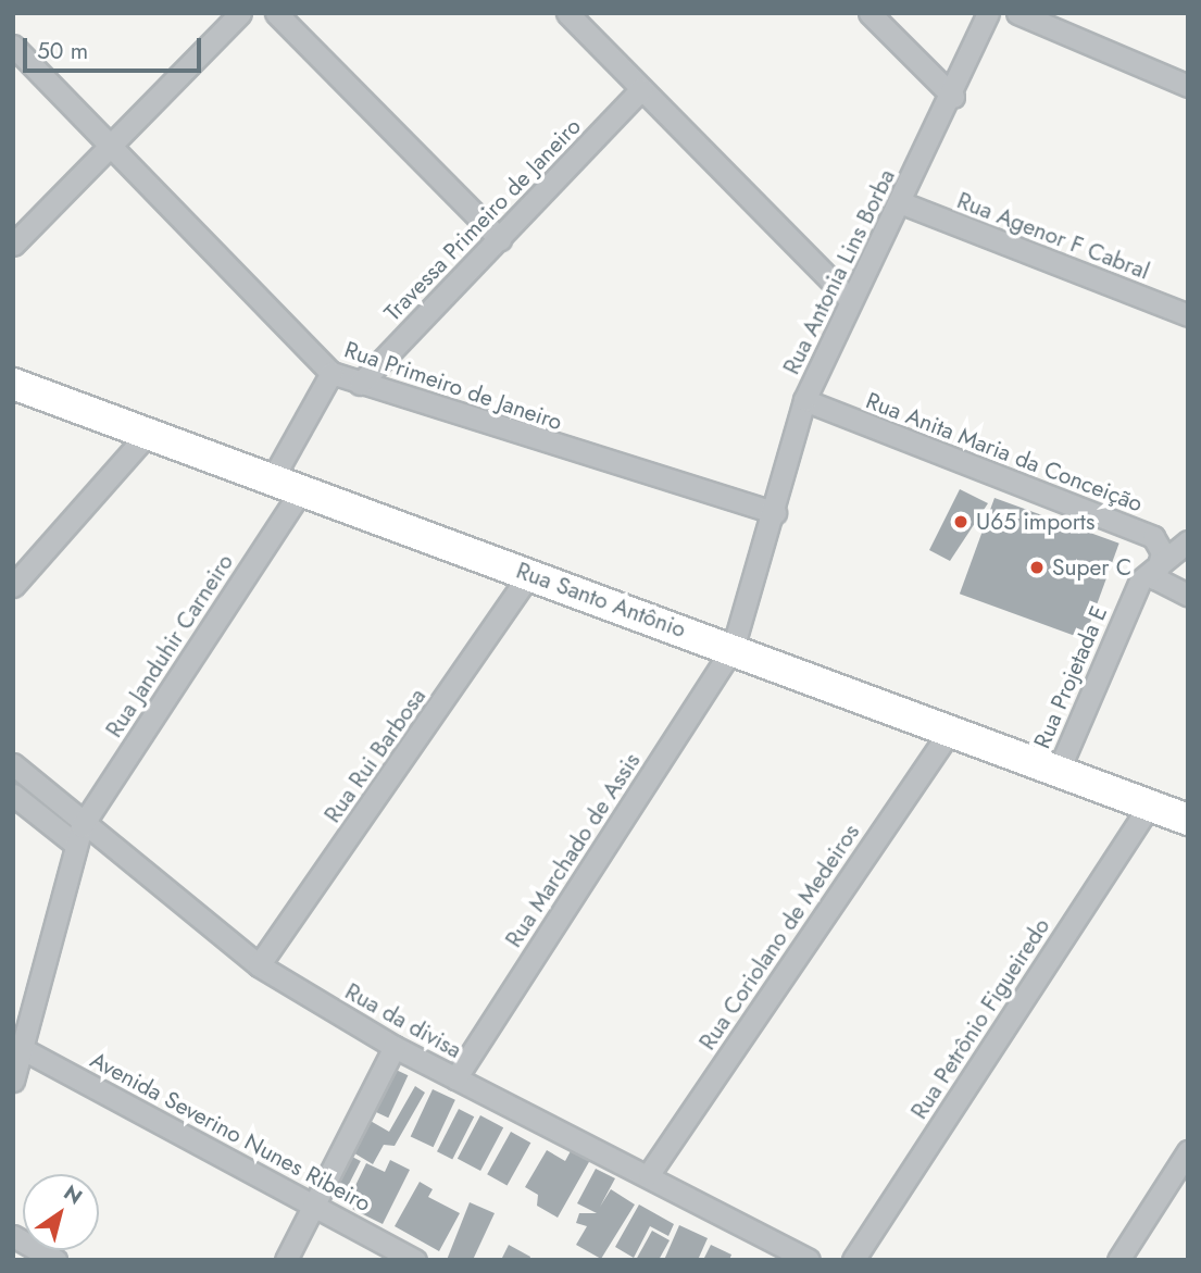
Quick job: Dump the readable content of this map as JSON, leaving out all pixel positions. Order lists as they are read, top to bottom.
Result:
{
  "streets": {
    "main road": ["Rua Santo Antônio"],
    "street": [
      "Travessa Primeiro de Janeiro",
      "Rua Agenor F Cabral",
      "Rua Antonia Lins Borba",
      "Rua Primeiro de Janeiro",
      "Rua Anita Maria da Conceição",
      "Rua Janduhir Carneiro",
      "Rua Projetada E",
      "Rua Rui Barbosa",
      "Rua Marchado de Assis",
      "Rua Coriolano de Medeiros",
      "Rua Petrônio Figueiredo",
      "Rua da divisa",
      "Avenida Severino Nunes Ribeiro"
    ]
  },
  "crossings": [
    ["Travessa Primeiro de Janeiro", "Rua Primeiro de Janeiro"],
    ["Rua Agenor F Cabral", "Rua Antonia Lins Borba"],
    ["Rua Antonia Lins Borba", "Rua Primeiro de Janeiro"],
    ["Rua Antonia Lins Borba", "Rua Anita Maria da Conceição"],
    ["Rua Antonia Lins Borba", "Rua Santo Antônio"],
    ["Rua Antonia Lins Borba", "Rua Marchado de Assis"],
    ["Rua Anita Maria da Conceição", "Rua Projetada E"],
    ["Rua Santo Antônio", "Rua Janduhir Carneiro"],
    ["Rua Santo Antônio", "Rua Projetada E"],
    ["Rua Santo Antônio", "Rua Rui Barbosa"],
    ["Rua Santo Antônio", "Rua Marchado de Assis"],
    ["Rua Santo Antônio", "Rua Coriolano de Medeiros"],
    ["Rua Santo Antônio", "Rua Petrônio Figueiredo"],
    ["Rua Janduhir Carneiro", "Rua da divisa"],
    ["Rua Janduhir Carneiro", "Avenida Severino Nunes Ribeiro"],
    ["Rua Rui Barbosa", "Rua da divisa"],
    ["Rua Marchado de Assis", "Rua da divisa"],
    ["Rua Coriolano de Medeiros", "Rua da divisa"]
  ],
  "places": ["U65 imports", "Super C"],
  "scale_bar": "50 m",
  "north": "top right"
}
